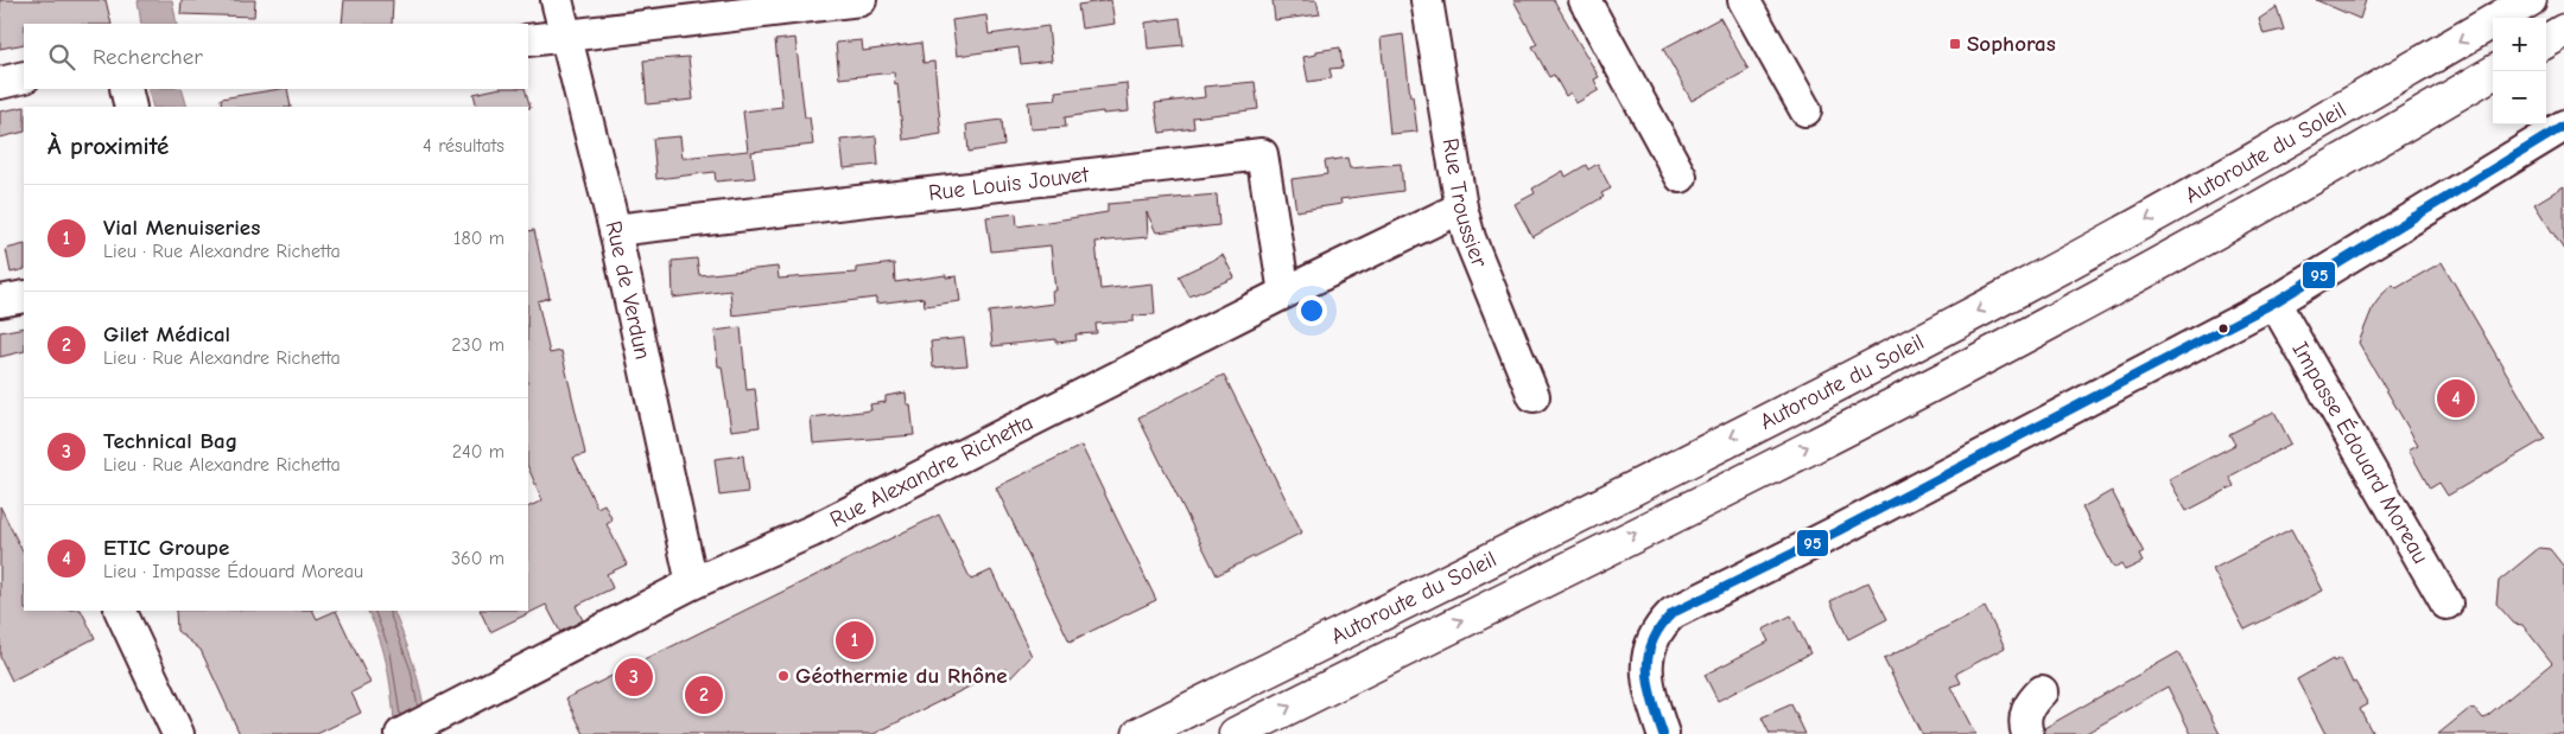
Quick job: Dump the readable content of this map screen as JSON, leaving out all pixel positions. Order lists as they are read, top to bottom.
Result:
{
  "streets": {
    "highway": ["Autoroute du Soleil"],
    "street": [
      "Rue Louis Jouvet",
      "Rue Troussier",
      "Rue de Verdun",
      "Impasse Édouard Moreau",
      "Rue Alexandre Richetta"
    ]
  },
  "crossings": [
    ["Rue Louis Jouvet", "Rue de Verdun"],
    ["Rue Louis Jouvet", "Rue Alexandre Richetta"],
    ["Rue Troussier", "Rue Alexandre Richetta"],
    ["Rue de Verdun", "Rue Alexandre Richetta"]
  ],
  "places": {
    "transit": ["Sophoras"],
    "other": ["Géothermie du Rhône"]
  },
  "lines": ["transit line 95"],
  "page": {
    "map_buttons": ["+", "−"],
    "search": "Rechercher",
    "heading": ["À proximité", "4 résultats"],
    "list": [
      {
        "mark": "1",
        "name": "Vial Menuiseries",
        "note": "Lieu · Rue Alexandre Richetta",
        "value": "180 m"
      },
      {
        "mark": "2",
        "name": "Gilet Médical",
        "note": "Lieu · Rue Alexandre Richetta",
        "value": "230 m"
      },
      {
        "mark": "3",
        "name": "Technical Bag",
        "note": "Lieu · Rue Alexandre Richetta",
        "value": "240 m"
      },
      {
        "mark": "4",
        "name": "ETIC Groupe",
        "note": "Lieu · Impasse Édouard Moreau",
        "value": "360 m"
      }
    ],
    "pins": [
      "4",
      "1",
      "3",
      "2"
    ]
  }
}
